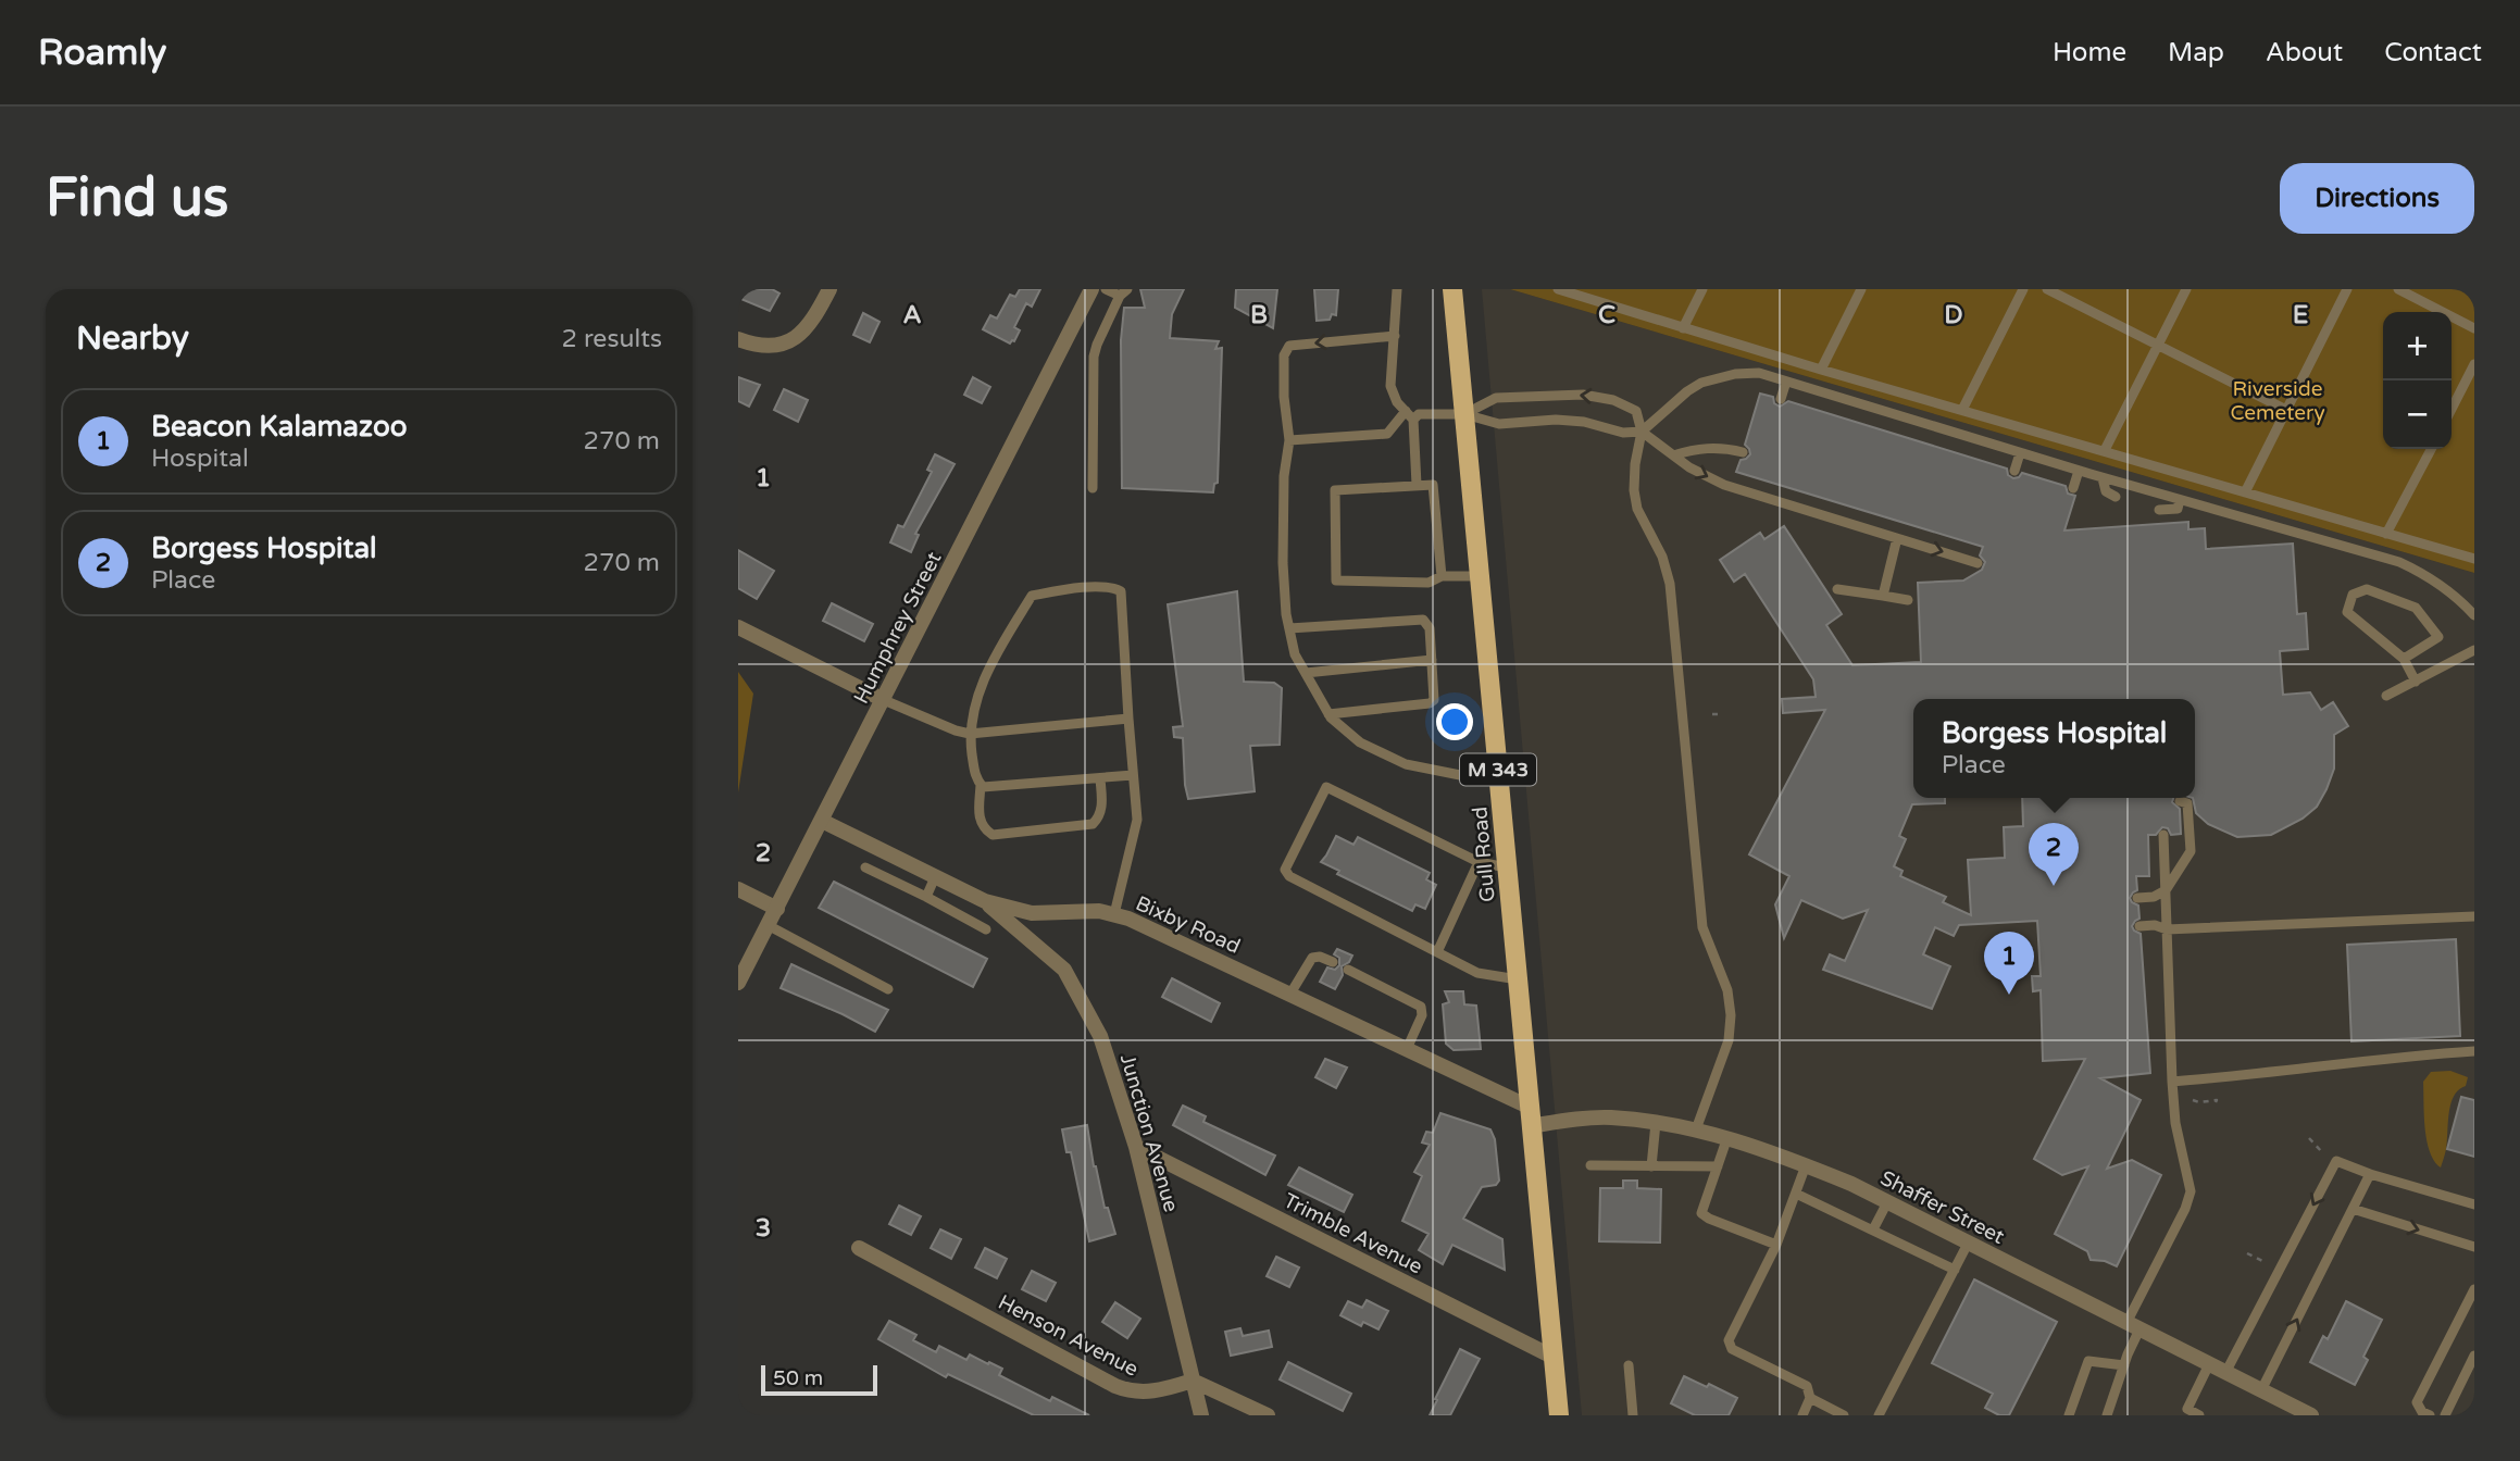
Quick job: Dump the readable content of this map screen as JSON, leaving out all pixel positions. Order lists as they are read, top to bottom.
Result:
{
  "streets": {
    "main road": ["M 343", "Gull Road"],
    "street": [
      "Humphrey Street",
      "Bixby Road",
      "Junction Avenue",
      "Shaffer Street",
      "Trimble Avenue",
      "Henson Avenue"
    ]
  },
  "crossings": [
    ["Humphrey Street", "Bixby Road"],
    ["Gull Road", "Bixby Road"],
    ["Gull Road", "Shaffer Street"],
    ["Gull Road", "Trimble Avenue"],
    ["Bixby Road", "Junction Avenue"],
    ["Bixby Road", "Shaffer Street"],
    ["Junction Avenue", "Trimble Avenue"],
    ["Junction Avenue", "Henson Avenue"]
  ],
  "parks": ["Riverside Cemetery"],
  "scale_bar": "50 m",
  "page": {
    "header": "Roamly",
    "nav": [
      "Home",
      "Map",
      "About",
      "Contact"
    ],
    "buttons": "Directions",
    "title": "Find us",
    "heading": ["Nearby", "2 results"],
    "map_buttons": ["+", "−"],
    "list": [
      {
        "mark": "1",
        "name": "Beacon Kalamazoo",
        "note": "Hospital",
        "value": "270 m"
      },
      {
        "mark": "2",
        "name": "Borgess Hospital",
        "note": "Place",
        "value": "270 m"
      }
    ],
    "popup": ["Borgess Hospital", "Place"],
    "pins": ["2", "1"],
    "scale": "50 m"
  },
  "grid": {
    "columns": [
      "A",
      "B",
      "C",
      "D",
      "E"
    ],
    "rows": ["1", "2", "3"]
  }
}
